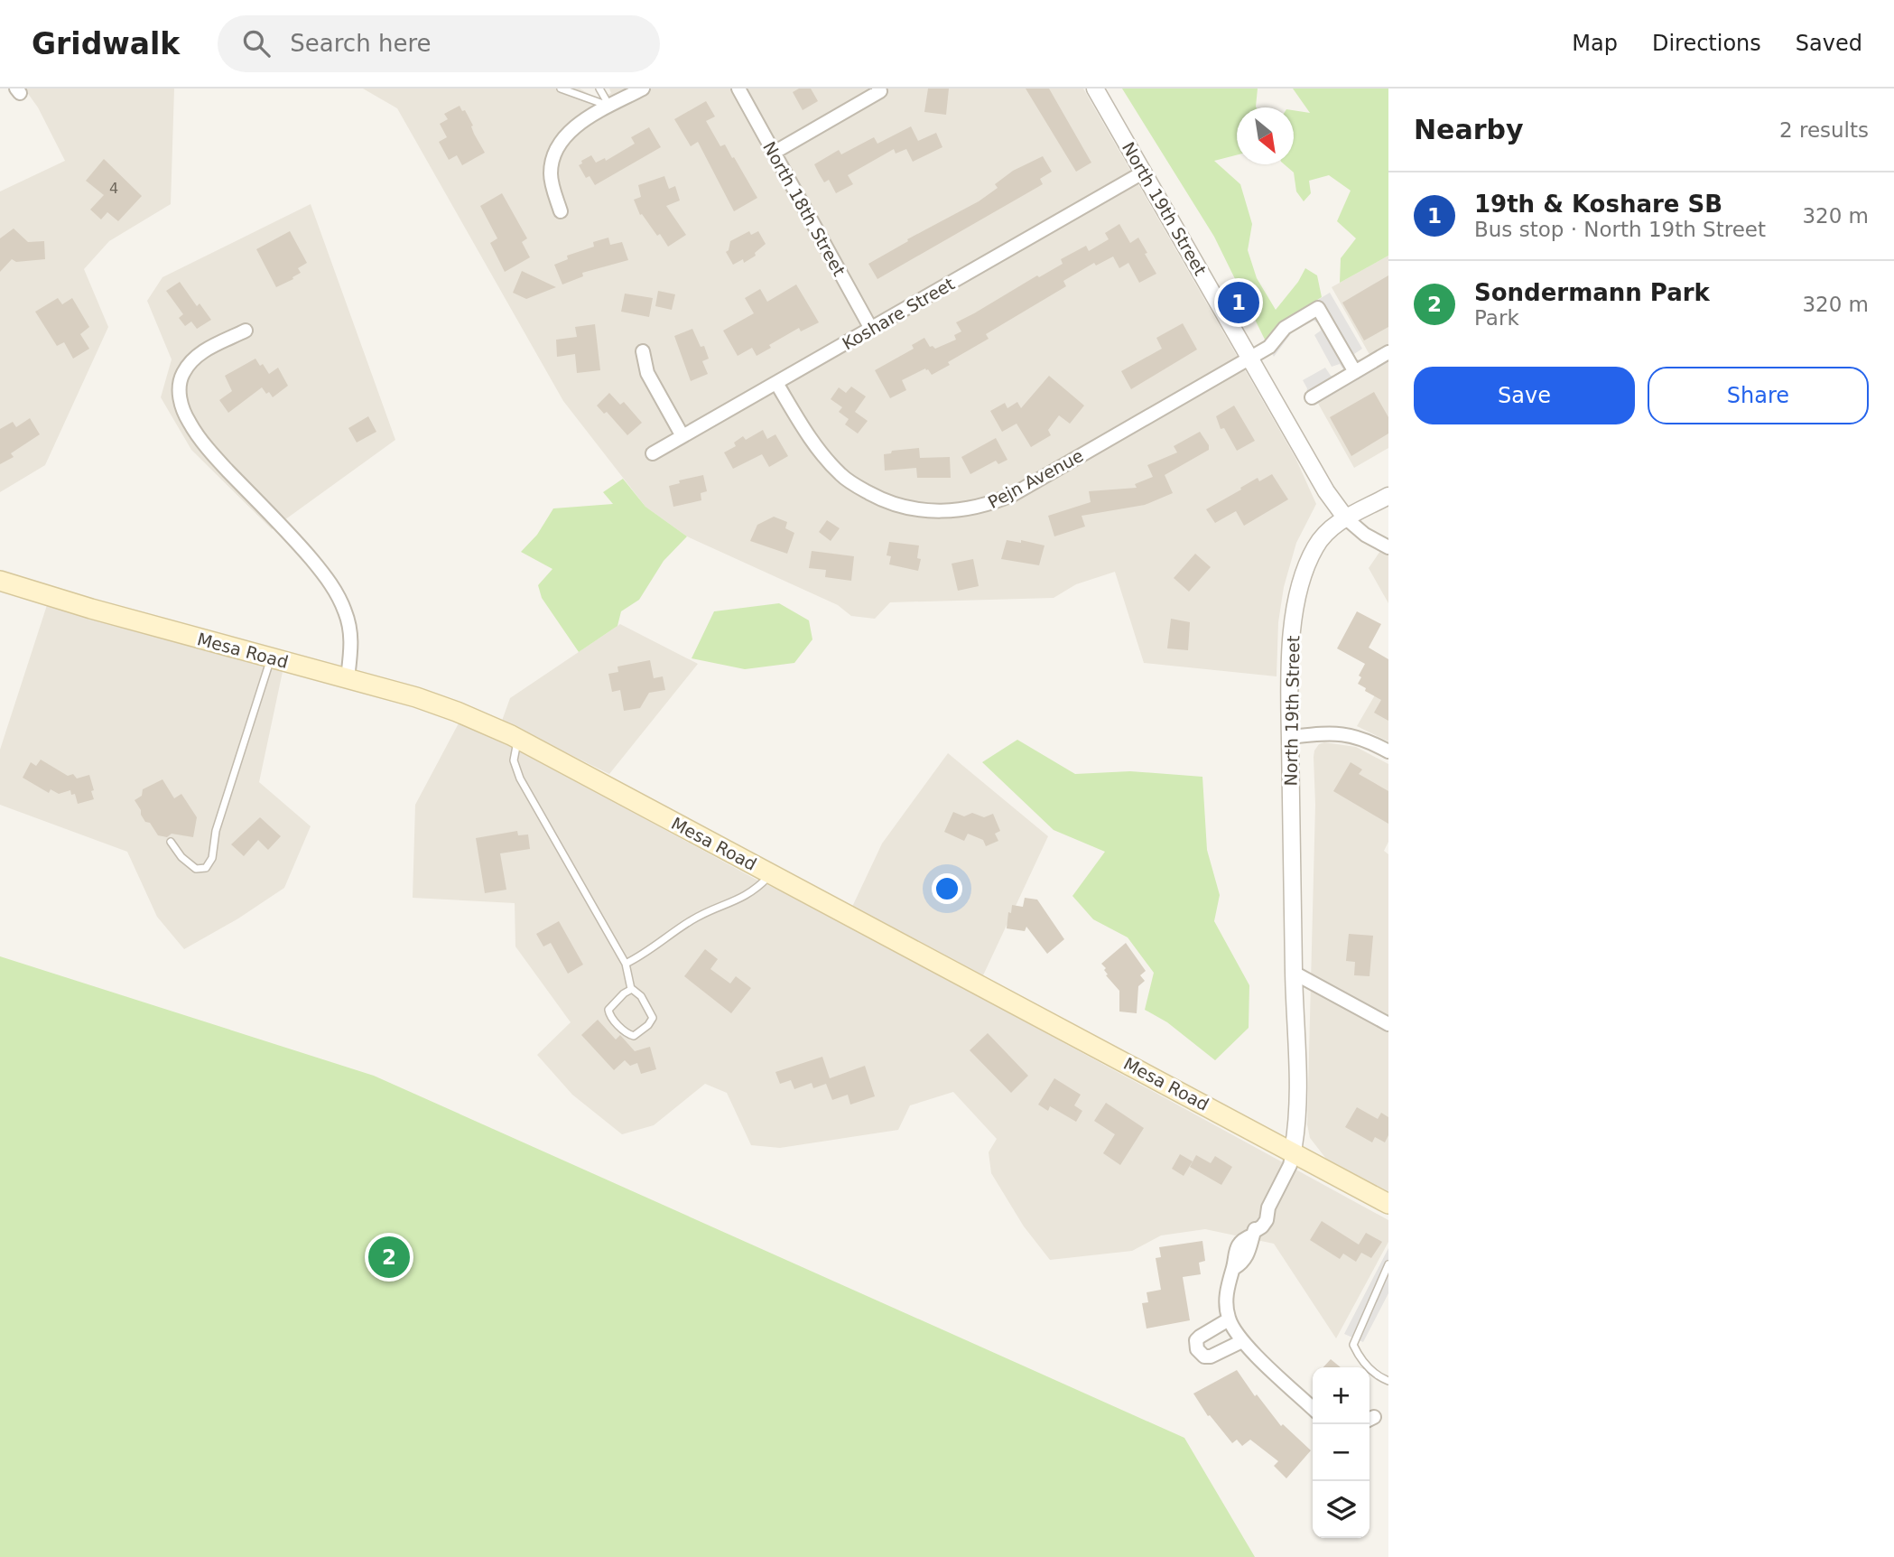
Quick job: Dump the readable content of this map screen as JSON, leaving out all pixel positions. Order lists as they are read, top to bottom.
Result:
{
  "streets": {
    "main road": ["Mesa Road"],
    "street": [
      "North 18th Street",
      "North 19th Street",
      "Koshare Street",
      "Pejn Avenue"
    ]
  },
  "crossings": [
    ["North 18th Street", "Koshare Street"],
    ["North 19th Street", "Koshare Street"],
    ["North 19th Street", "Pejn Avenue"],
    ["North 19th Street", "Mesa Road"],
    ["Koshare Street", "Pejn Avenue"]
  ],
  "house_numbers": ["4"],
  "north": "bottom right",
  "page": {
    "header": "Gridwalk",
    "search": "Search here",
    "nav": ["Map", "Directions", "Saved"],
    "heading": ["Nearby", "2 results"],
    "list": [
      {
        "mark": "1",
        "name": "19th & Koshare SB",
        "note": "Bus stop · North 19th Street",
        "value": "320 m"
      },
      {
        "mark": "2",
        "name": "Sondermann Park",
        "note": "Park",
        "value": "320 m"
      }
    ],
    "pins": ["1", "2"],
    "buttons": ["Save", "Share"],
    "map_buttons": ["+", "−"]
  }
}
